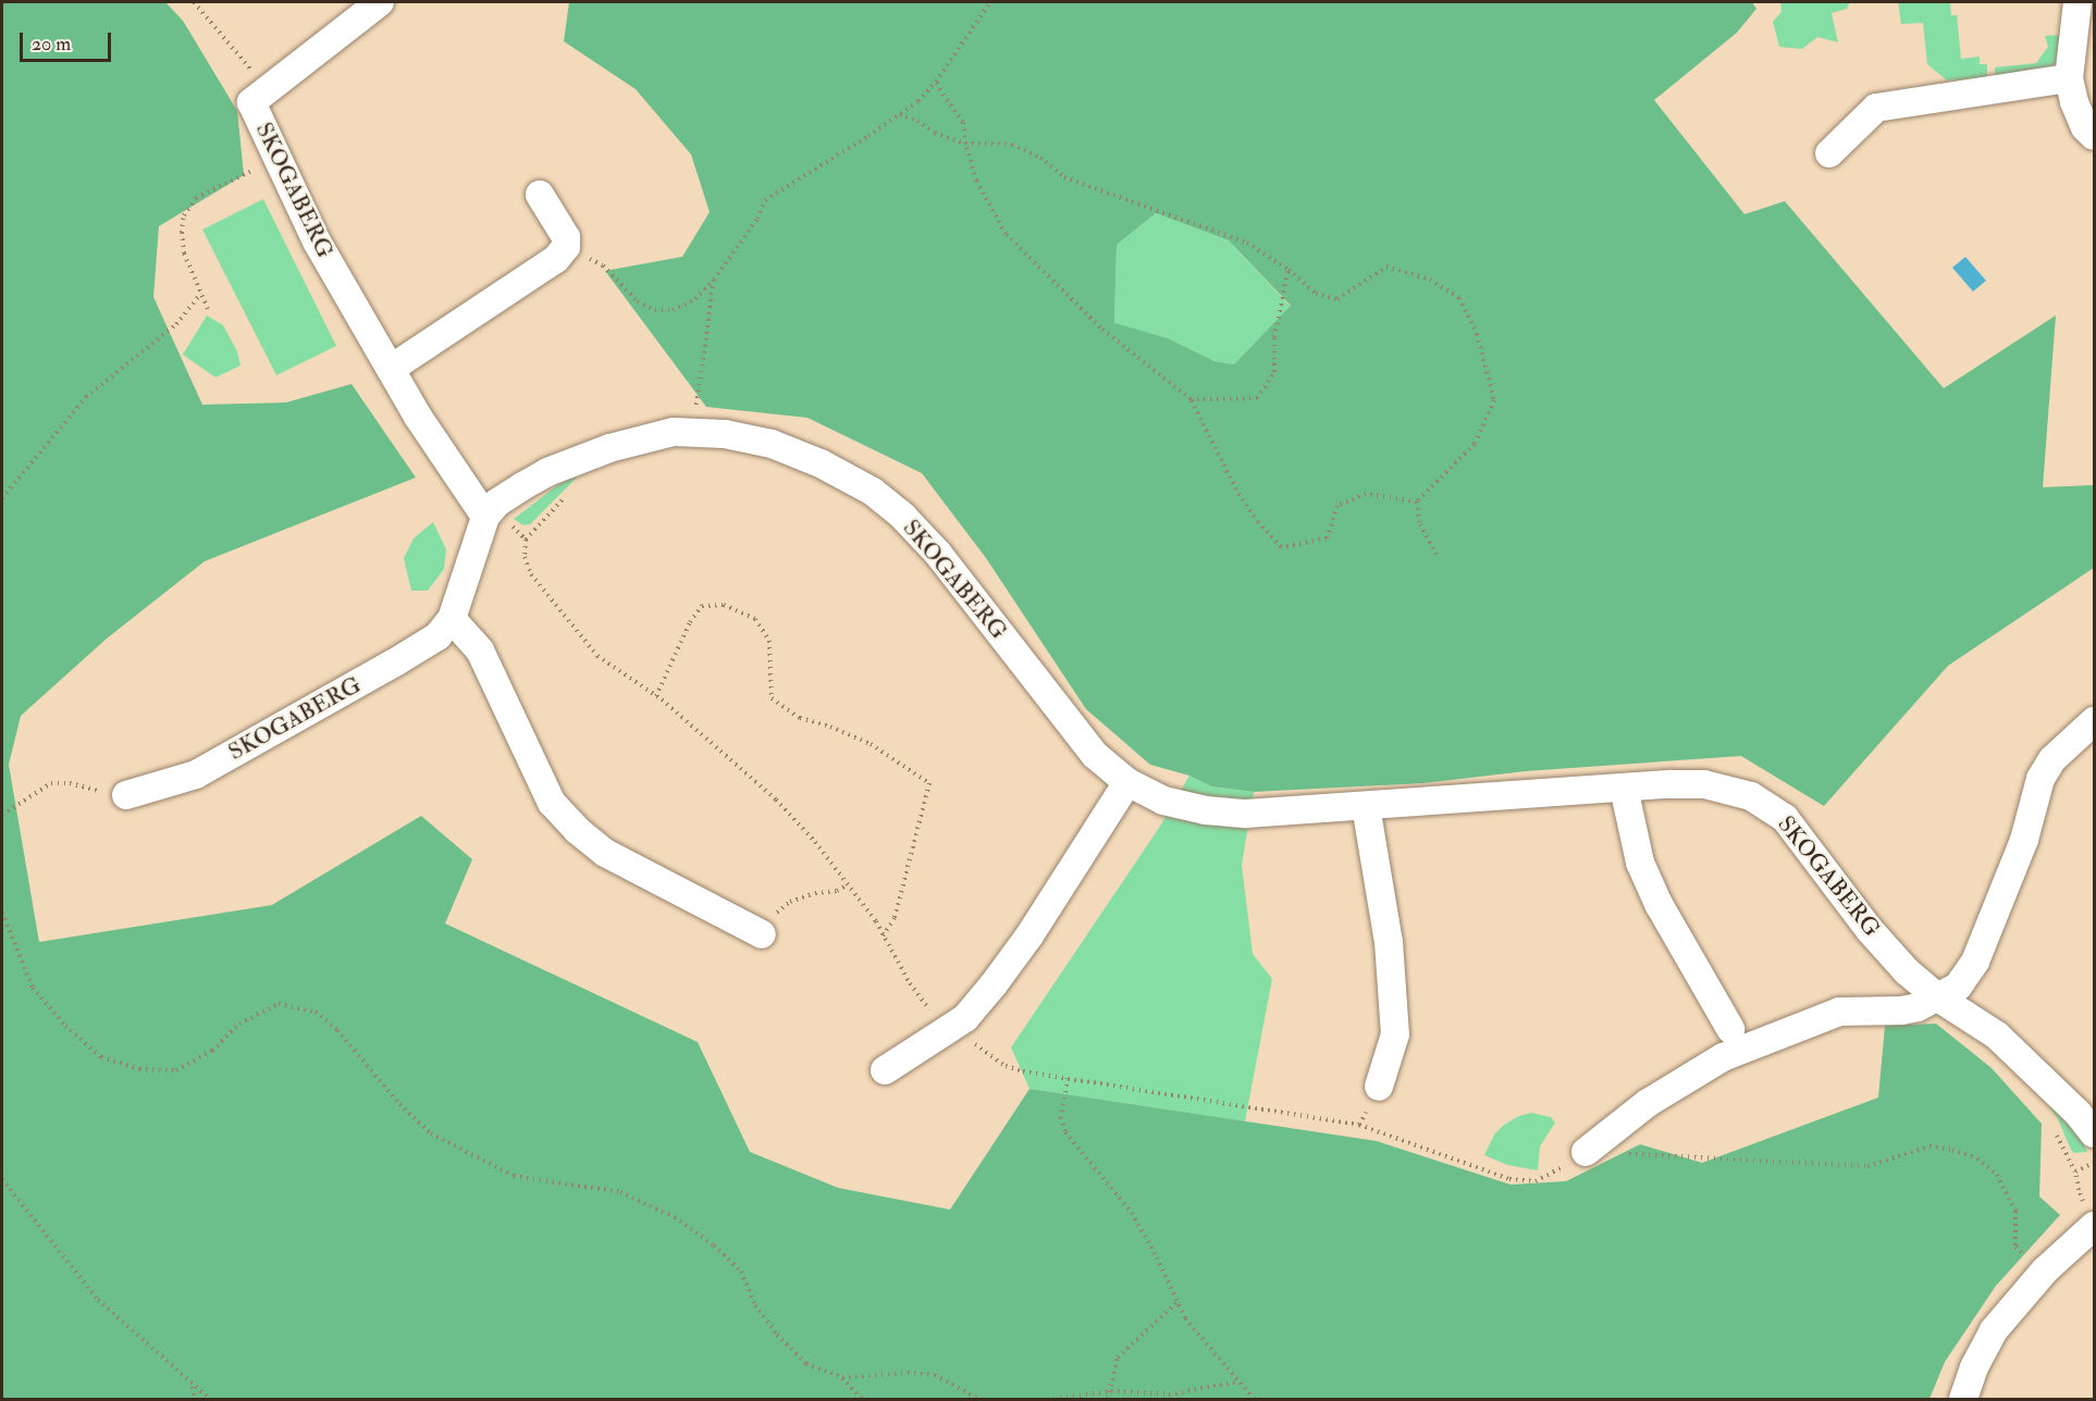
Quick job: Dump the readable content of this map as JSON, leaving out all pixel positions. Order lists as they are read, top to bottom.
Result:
{
  "streets": {
    "street": ["SKOGABERG"]
  },
  "scale_bar": "20 m"
}
